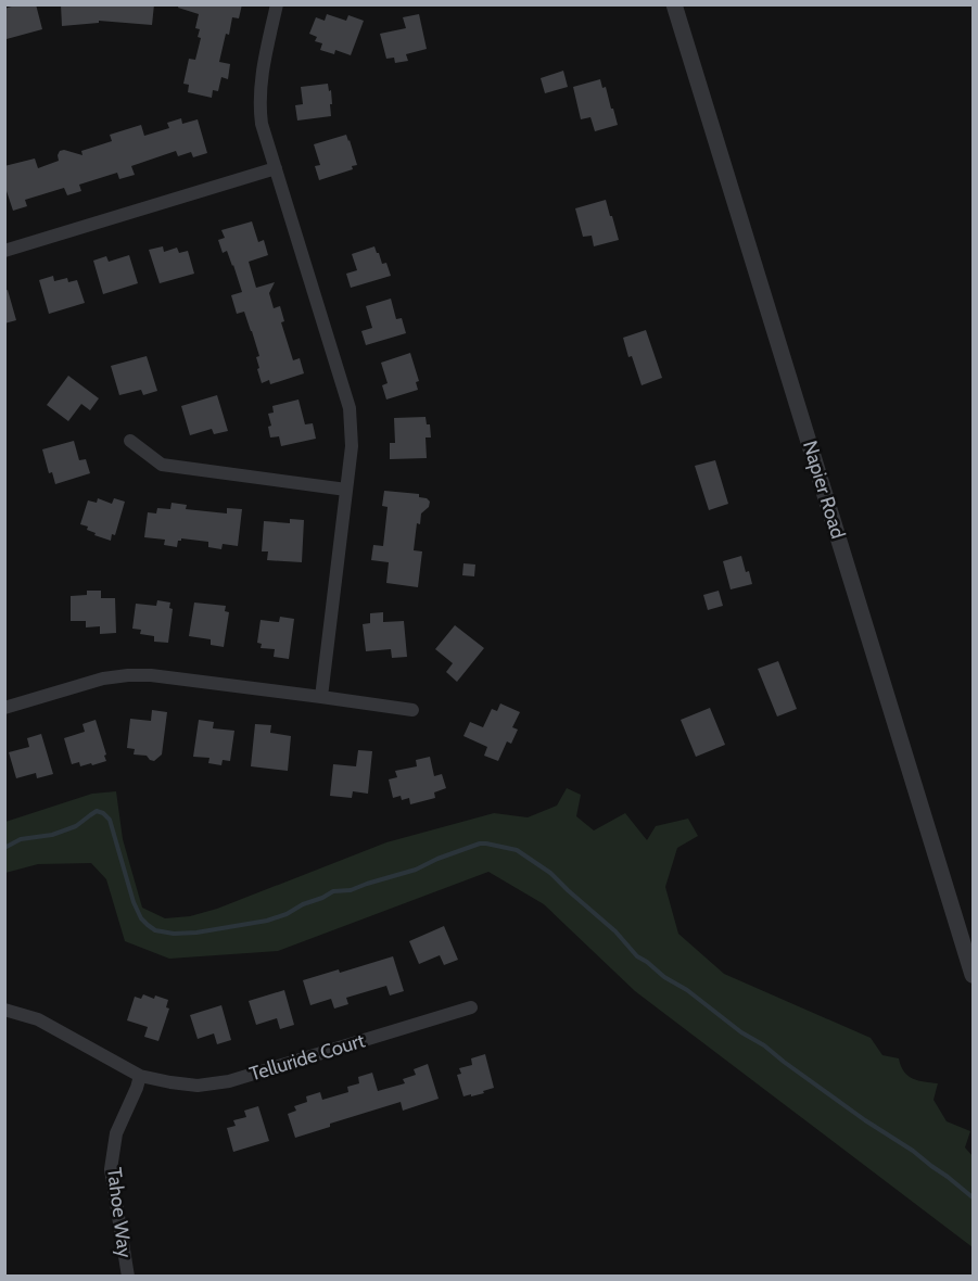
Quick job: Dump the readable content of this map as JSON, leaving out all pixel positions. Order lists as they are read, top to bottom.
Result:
{
  "streets": {
    "street": ["Napier Road", "Telluride Court", "Tahoe Way"]
  },
  "crossings": [
    ["Telluride Court", "Tahoe Way"]
  ]
}
